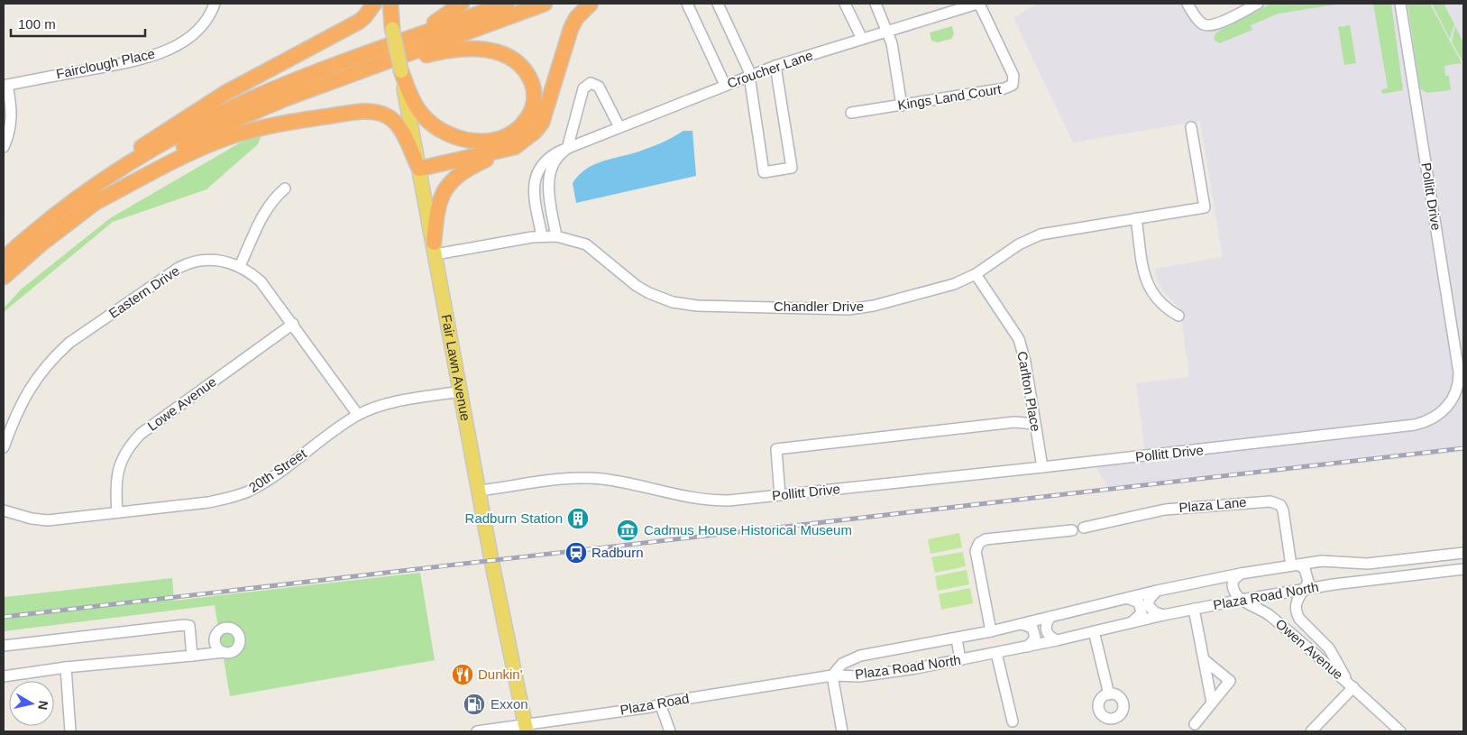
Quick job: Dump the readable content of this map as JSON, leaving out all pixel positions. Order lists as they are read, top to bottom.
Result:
{
  "streets": {
    "main road": ["Fair Lawn Avenue"],
    "street": [
      "Fairclough Place",
      "Croucher Lane",
      "Kings Land Court",
      "Pollitt Drive",
      "Eastern Drive",
      "Chandler Drive",
      "Carlton Place",
      "Lowe Avenue",
      "20th Street",
      "Plaza Lane",
      "Plaza Road North",
      "Owen Avenue",
      "Plaza Road"
    ]
  },
  "crossings": [
    ["Croucher Lane", "Kings Land Court"],
    ["Croucher Lane", "Chandler Drive"],
    ["Pollitt Drive", "Fair Lawn Avenue"],
    ["Pollitt Drive", "Carlton Place"],
    ["Eastern Drive", "Lowe Avenue"],
    ["Eastern Drive", "20th Street"],
    ["Chandler Drive", "Fair Lawn Avenue"],
    ["Chandler Drive", "Carlton Place"],
    ["Fair Lawn Avenue", "20th Street"],
    ["Fair Lawn Avenue", "Plaza Road"],
    ["Lowe Avenue", "20th Street"],
    ["Plaza Lane", "Plaza Road North"],
    ["Plaza Lane", "Owen Avenue"],
    ["Plaza Road North", "Owen Avenue"],
    ["Plaza Road North", "Plaza Road"]
  ],
  "places": {
    "building": ["Radburn Station"],
    "museum": ["Cadmus House Historical Museum"],
    "station": ["Radburn"],
    "restaurant": ["Dunkin'"],
    "fuel station": ["Exxon"]
  },
  "scale_bar": "100 m",
  "north": "right"
}
